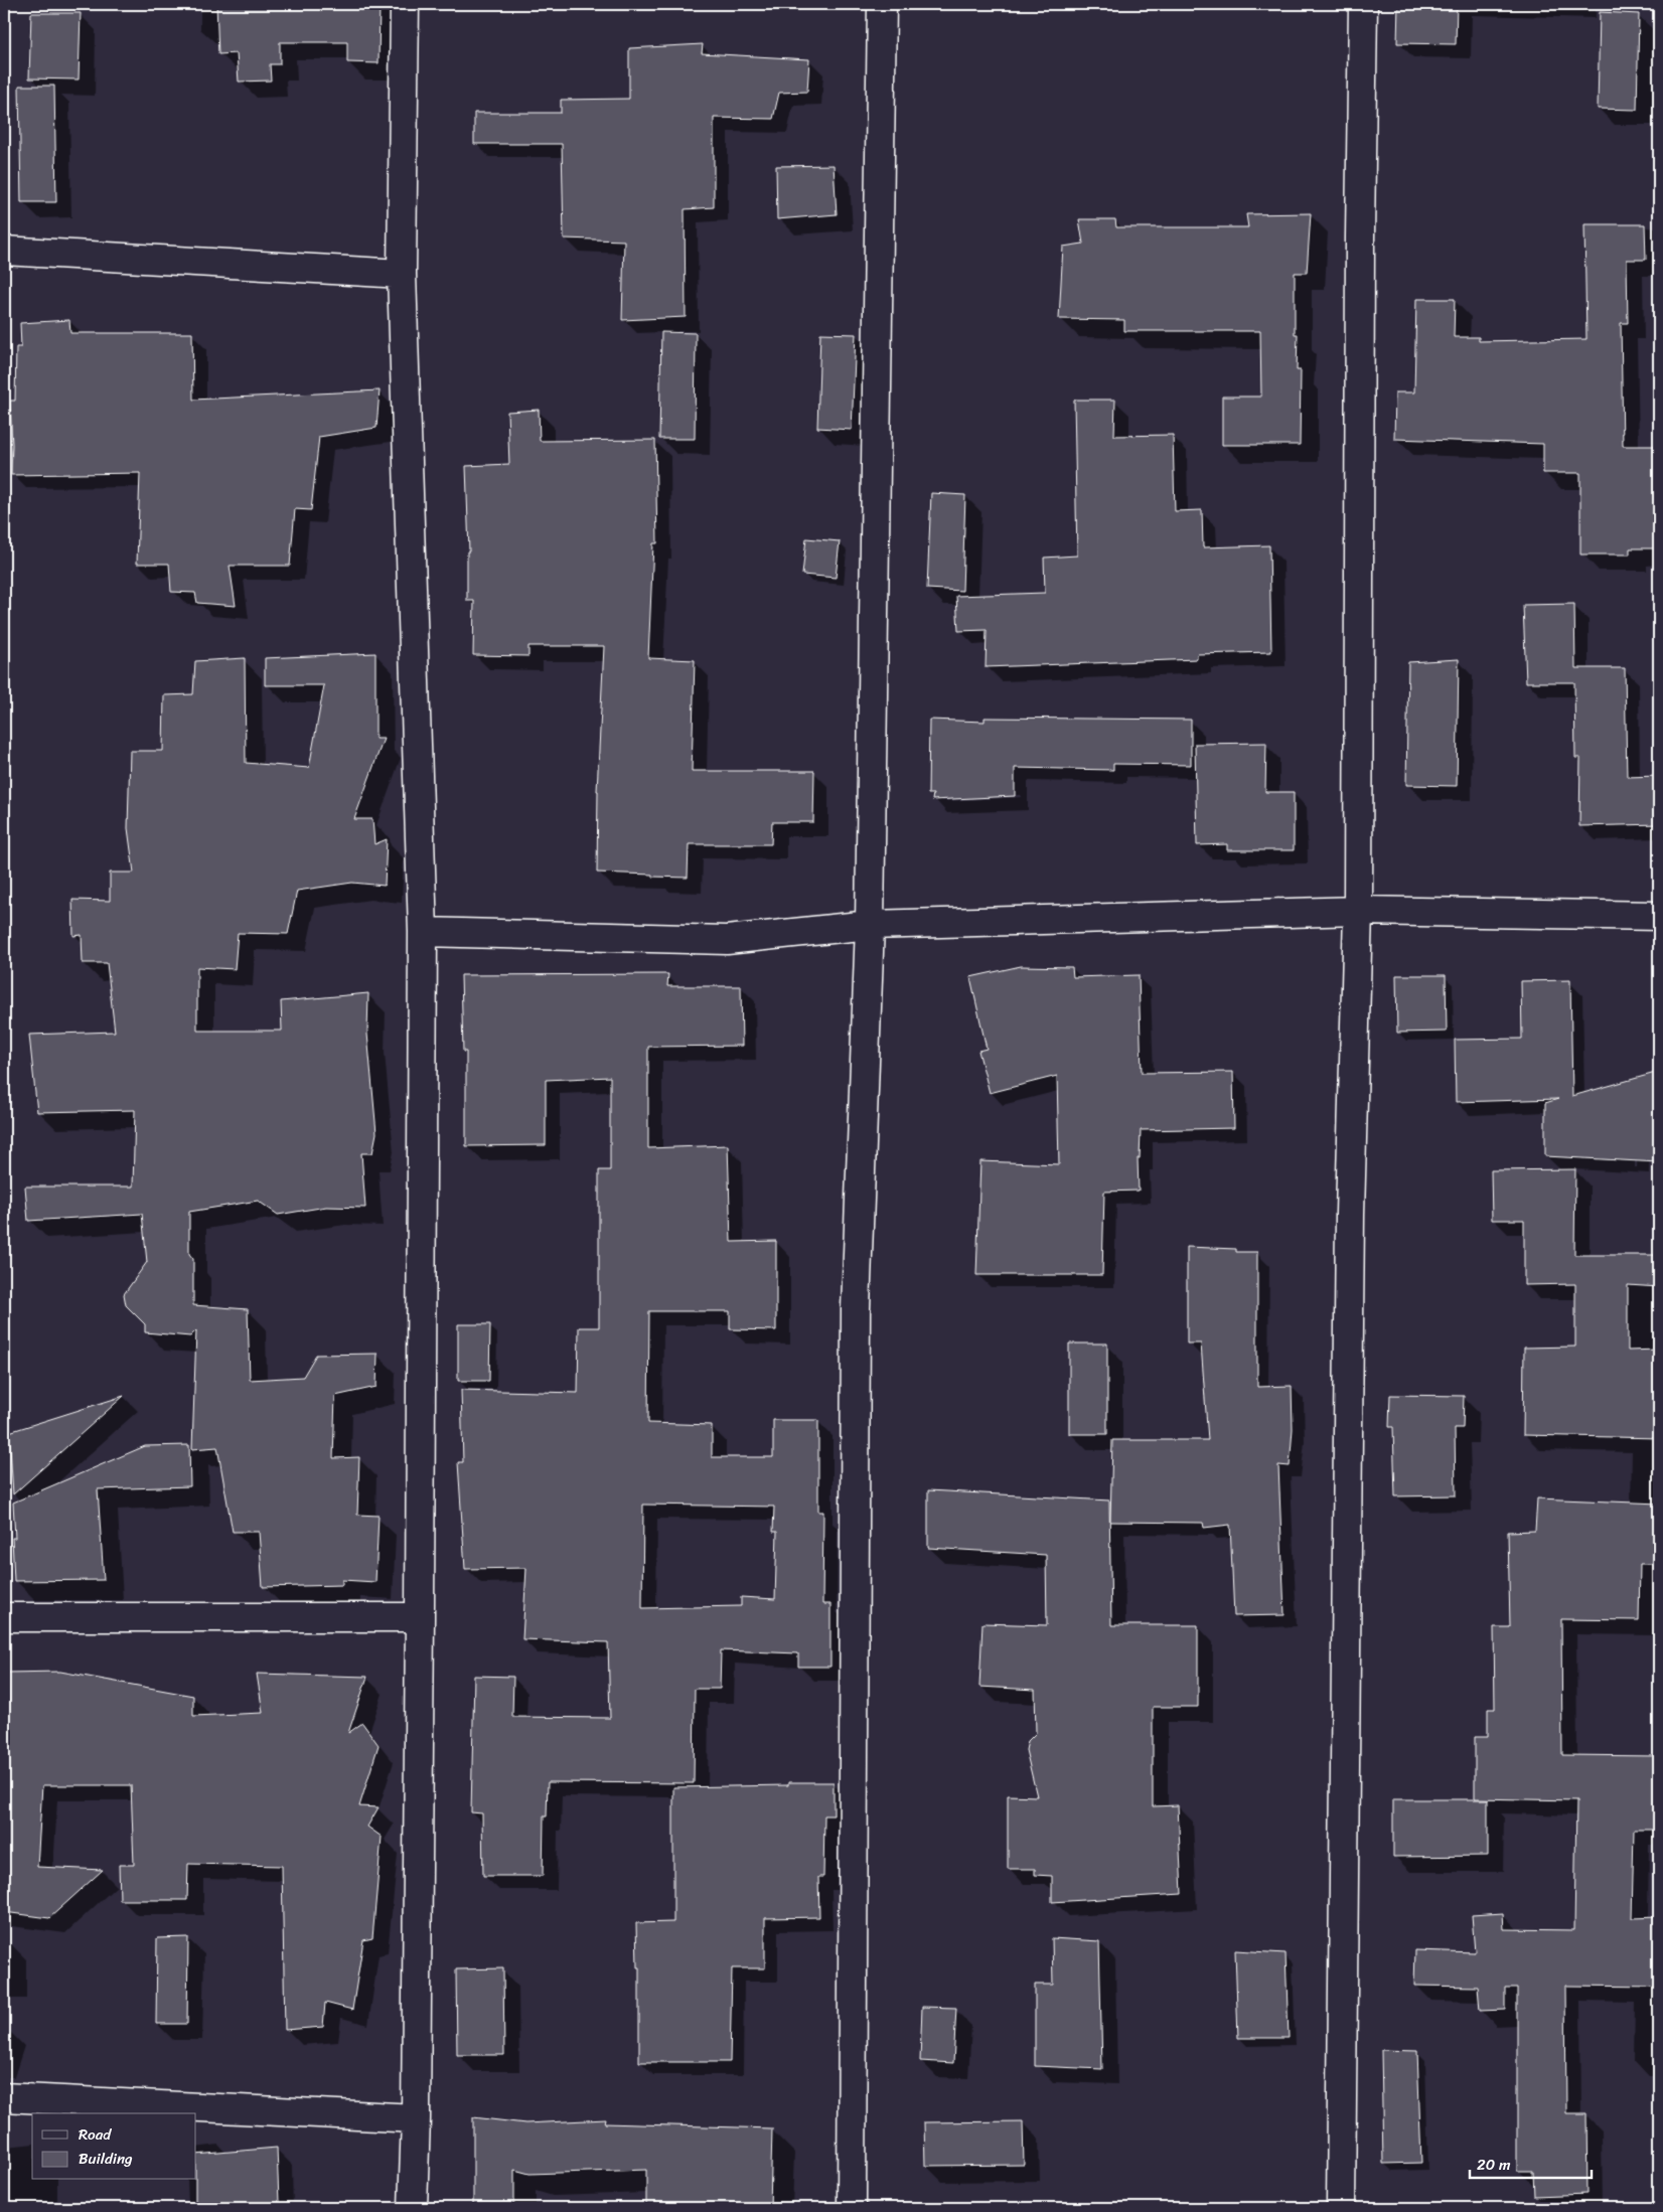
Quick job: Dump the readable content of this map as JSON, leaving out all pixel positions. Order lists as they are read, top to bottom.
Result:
{
  "legend": ["Road", "Building"],
  "scale_bar": "20 m"
}
